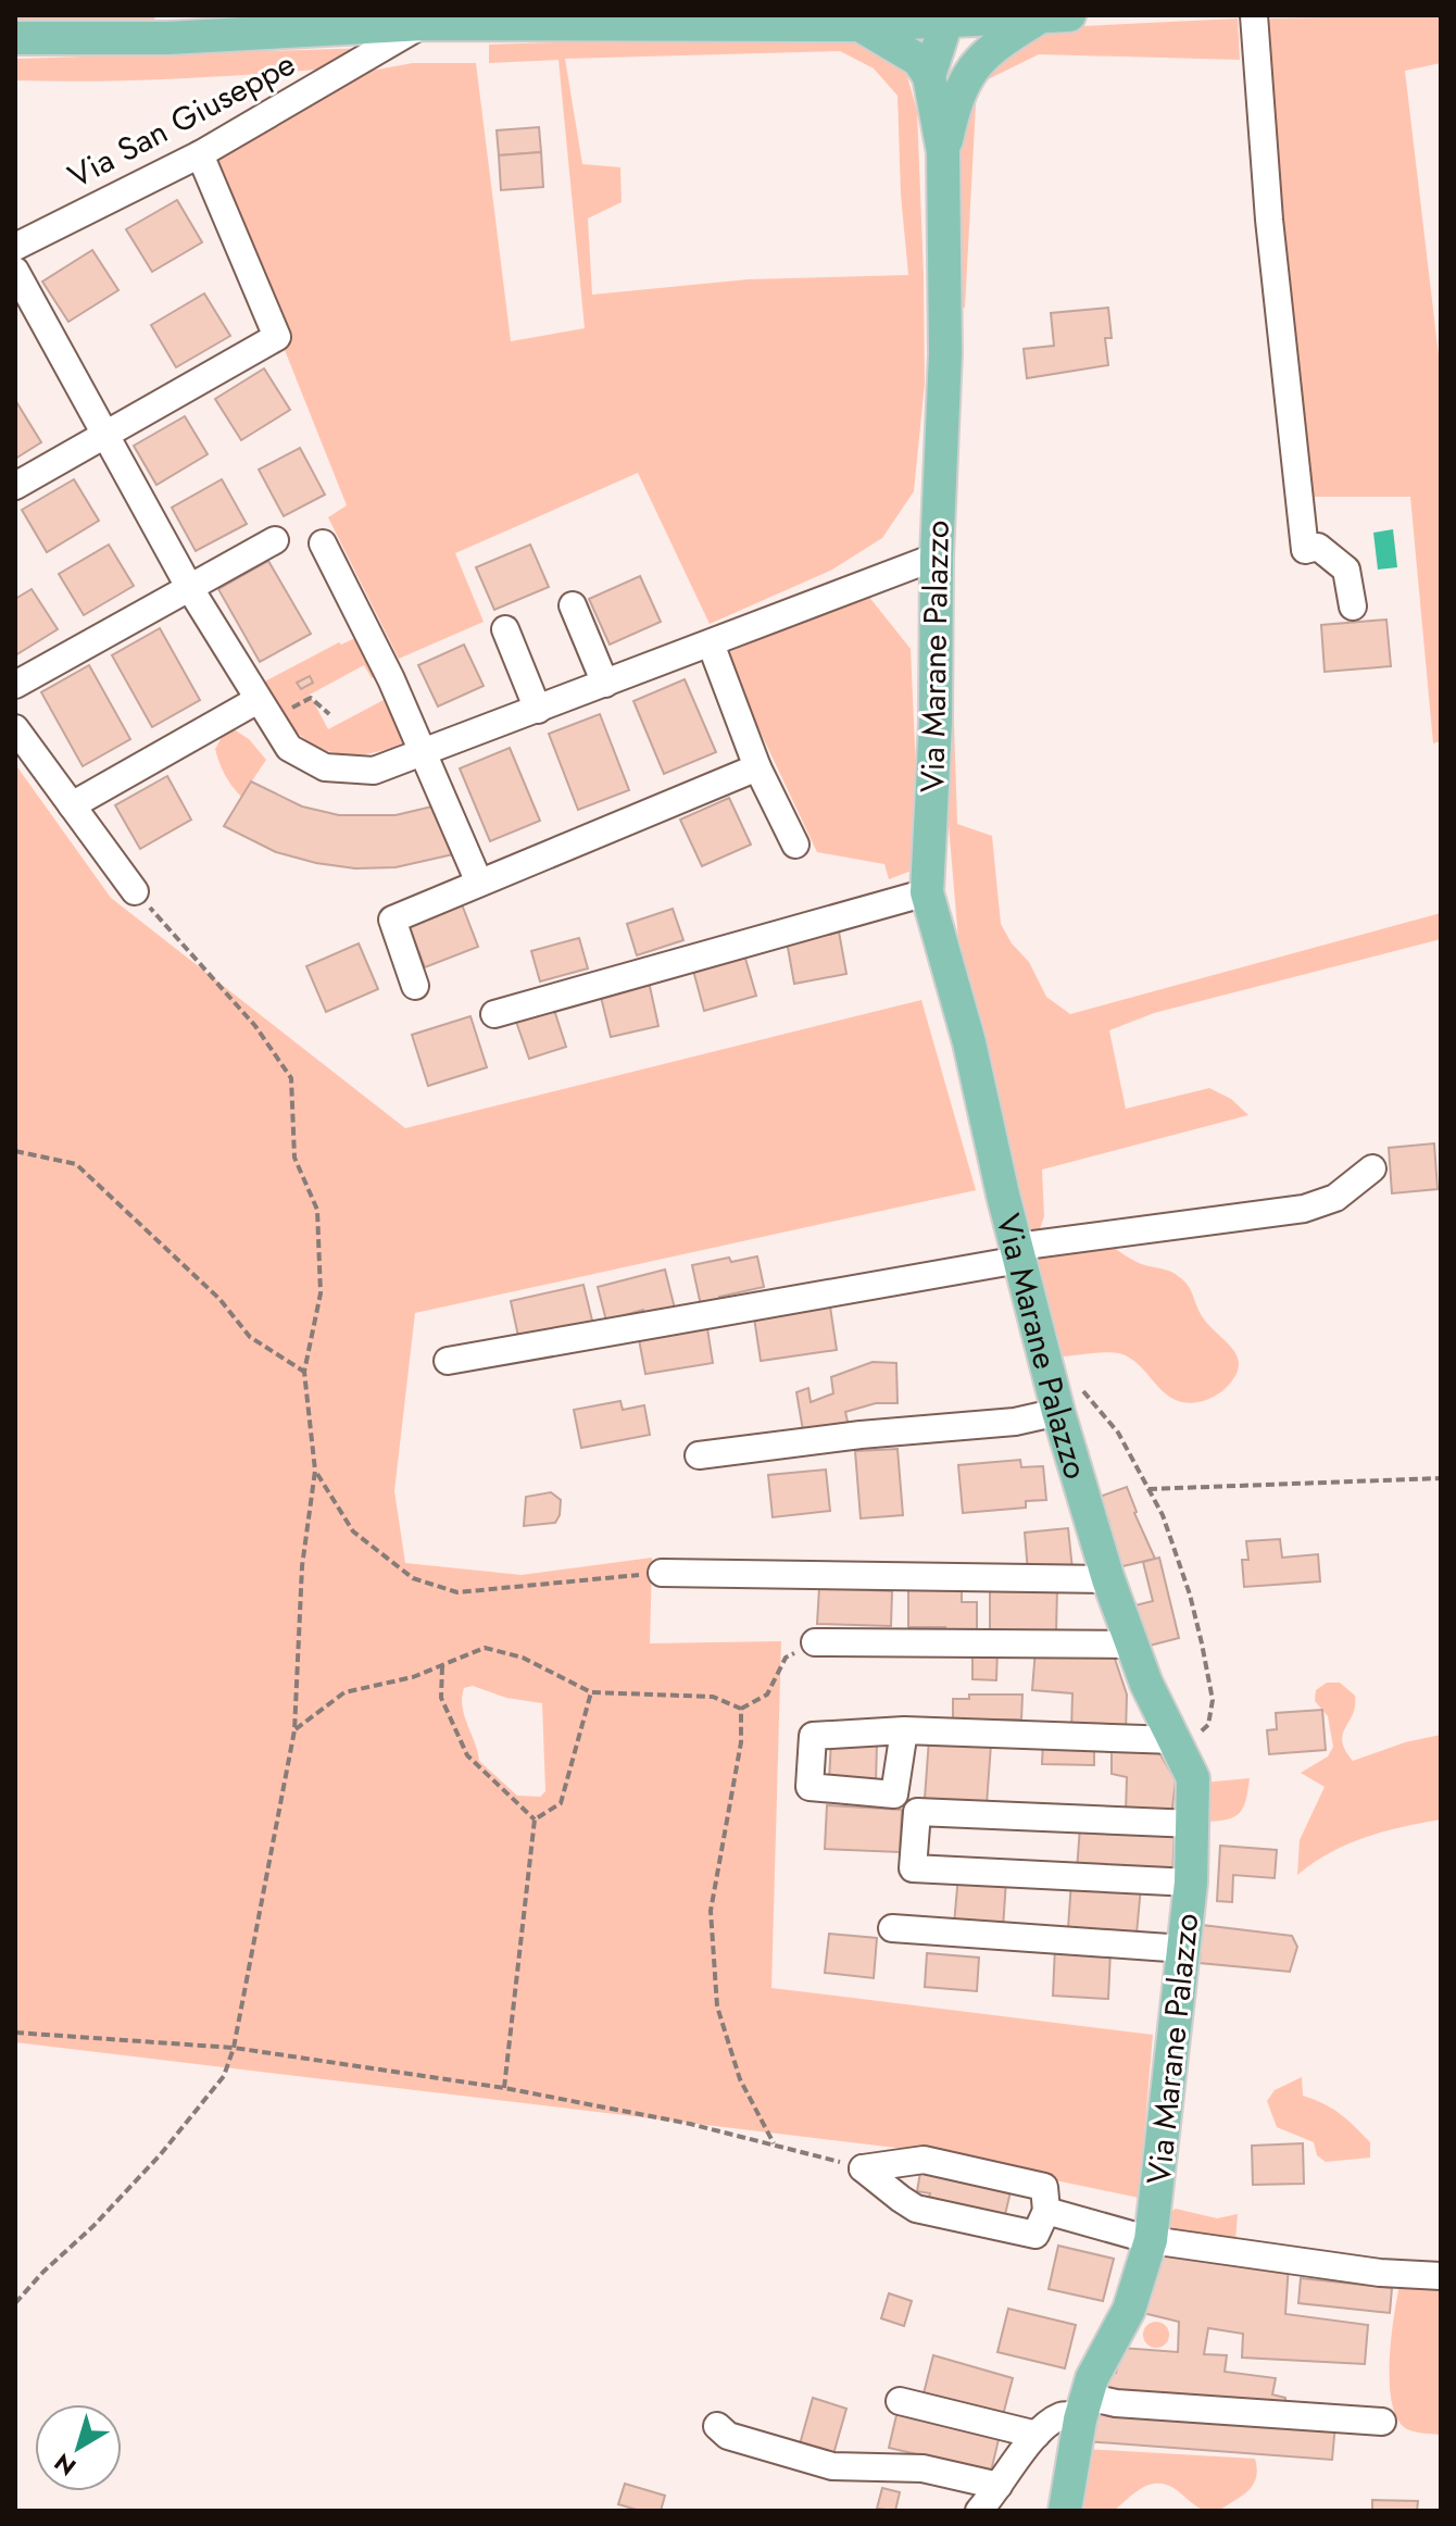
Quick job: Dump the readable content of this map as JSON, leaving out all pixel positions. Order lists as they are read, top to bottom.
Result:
{
  "streets": {
    "main road": ["Via Marane Palazzo"],
    "street": ["Via San Giuseppe"]
  },
  "north": "bottom left"
}
